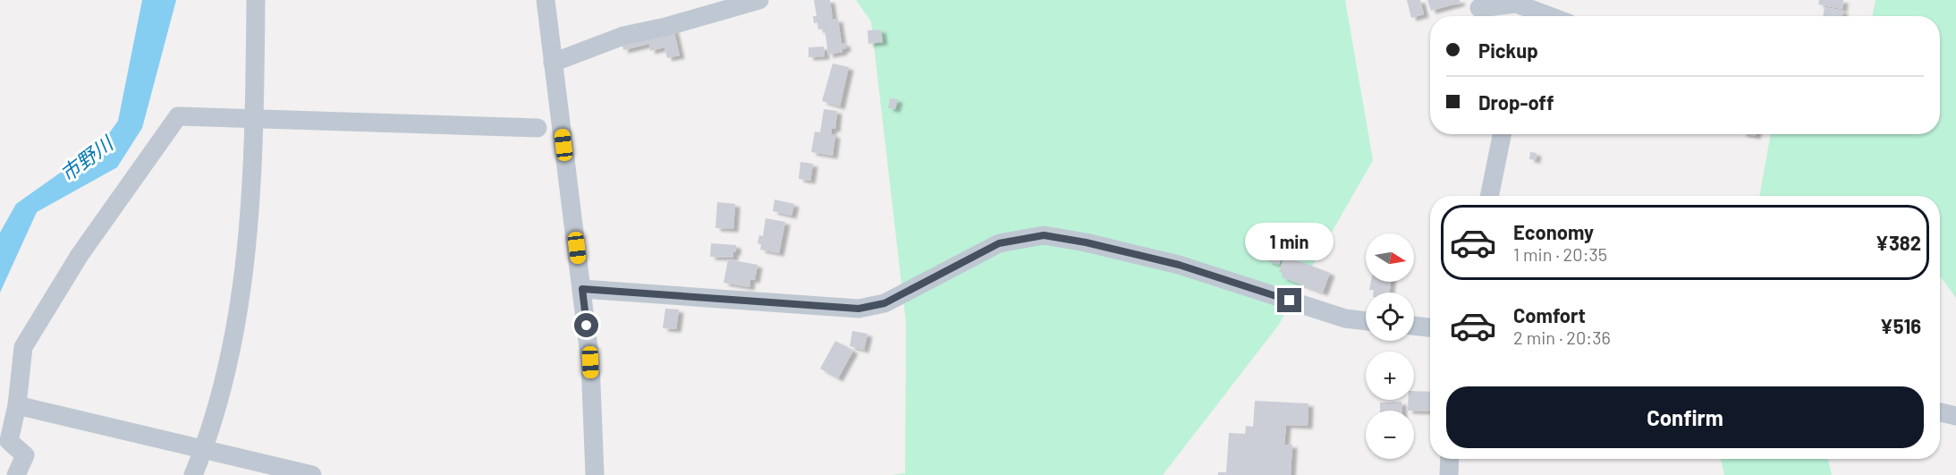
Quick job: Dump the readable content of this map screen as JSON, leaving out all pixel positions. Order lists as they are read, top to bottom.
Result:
{
  "water": ["市野川"],
  "north": "right",
  "page": {
    "banner": ["Pickup", "Drop-off"],
    "list": [
      {
        "name": "Economy",
        "note": "1 min · 20:35",
        "value": "¥382"
      },
      {
        "name": "Comfort",
        "note": "2 min · 20:36",
        "value": "¥516"
      }
    ],
    "bubble": "1 min",
    "map_buttons": ["+", "−"],
    "buttons": "Confirm"
  }
}
